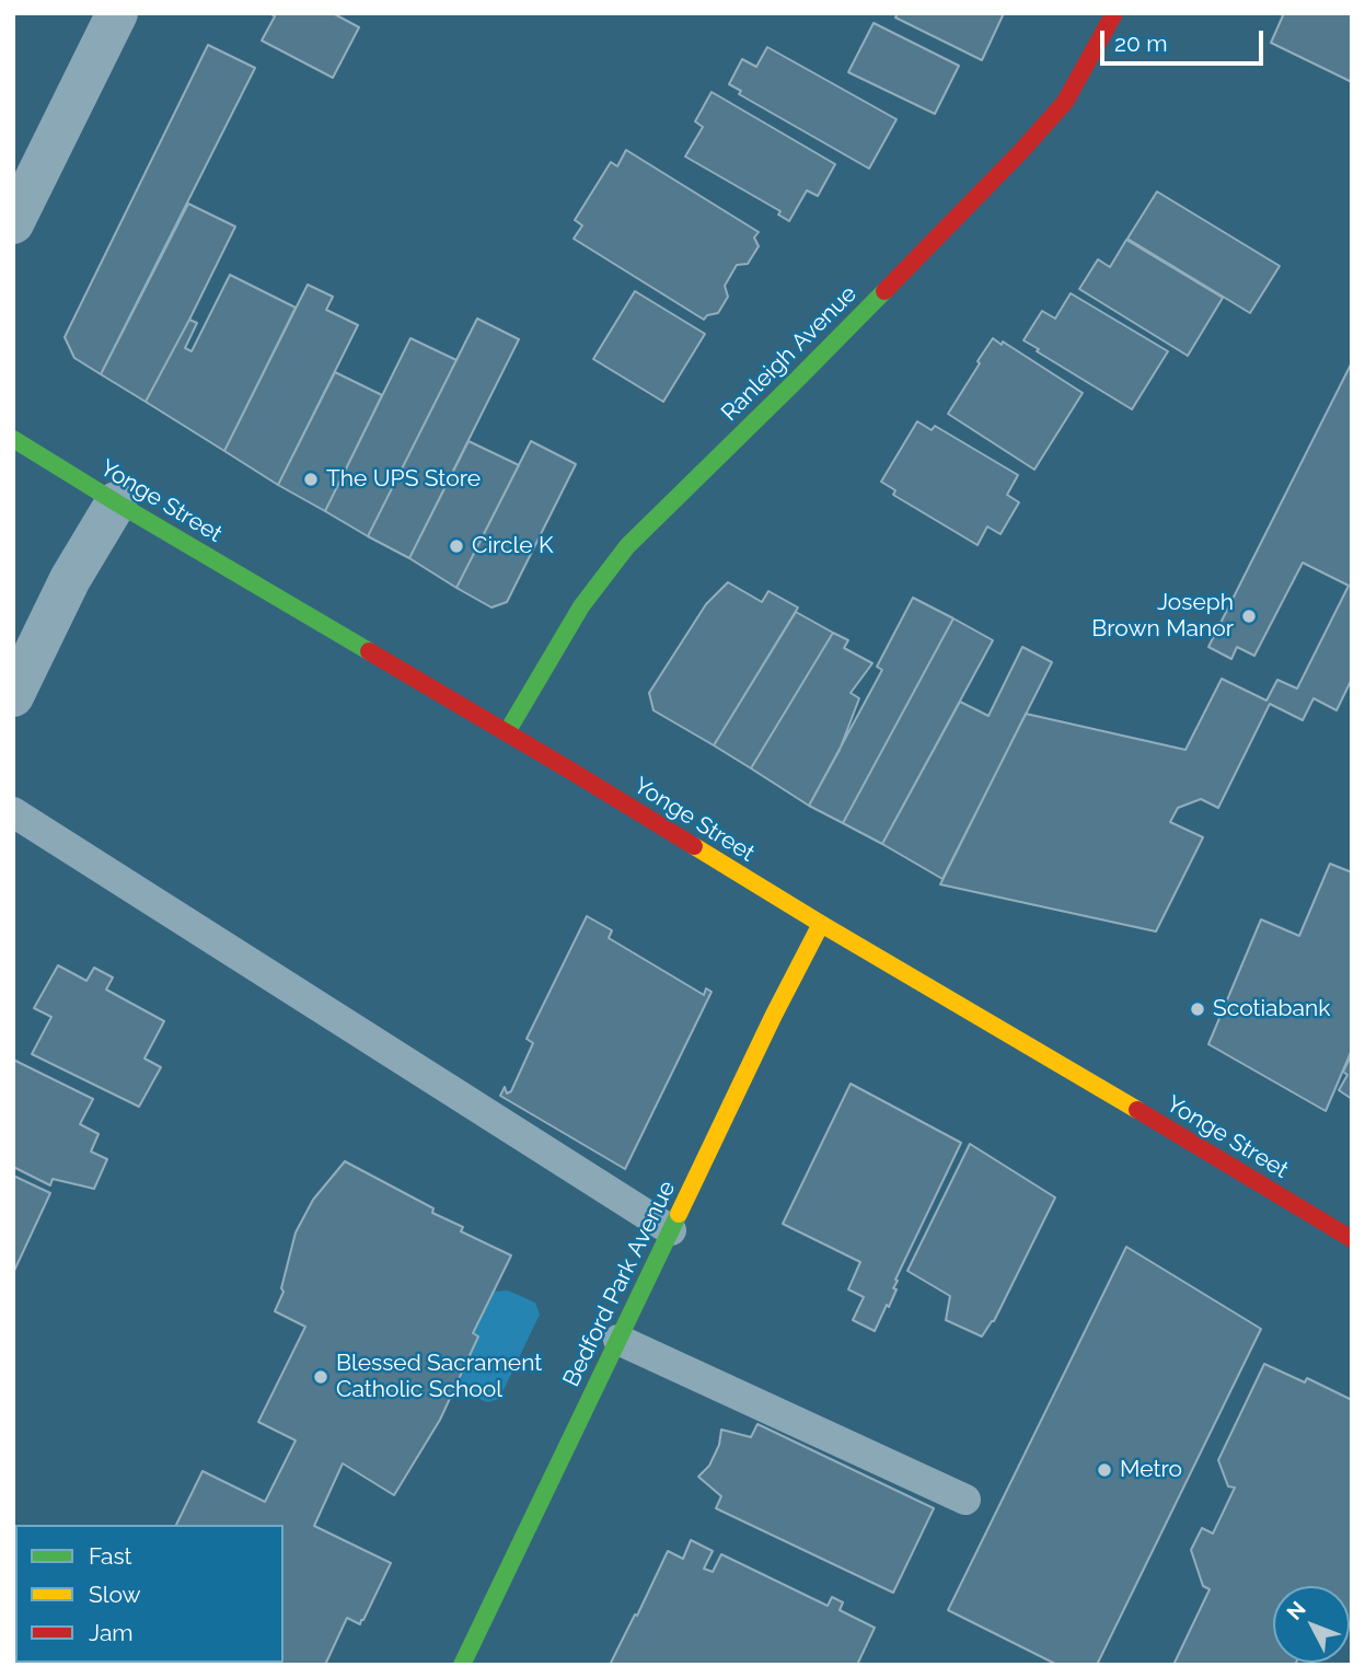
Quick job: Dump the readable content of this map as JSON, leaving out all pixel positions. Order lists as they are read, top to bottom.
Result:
{
  "streets": {
    "street": ["Ranleigh Avenue", "Yonge Street", "Bedford Park Avenue"]
  },
  "crossings": [
    ["Ranleigh Avenue", "Yonge Street"],
    ["Yonge Street", "Bedford Park Avenue"]
  ],
  "places": [
    "The UPS Store",
    "Circle K",
    "Joseph Brown Manor",
    "Scotiabank",
    "Blessed Sacrament Catholic School",
    "Metro"
  ],
  "legend": ["Fast", "Slow", "Jam"],
  "scale_bar": "20 m",
  "north": "top left"
}
